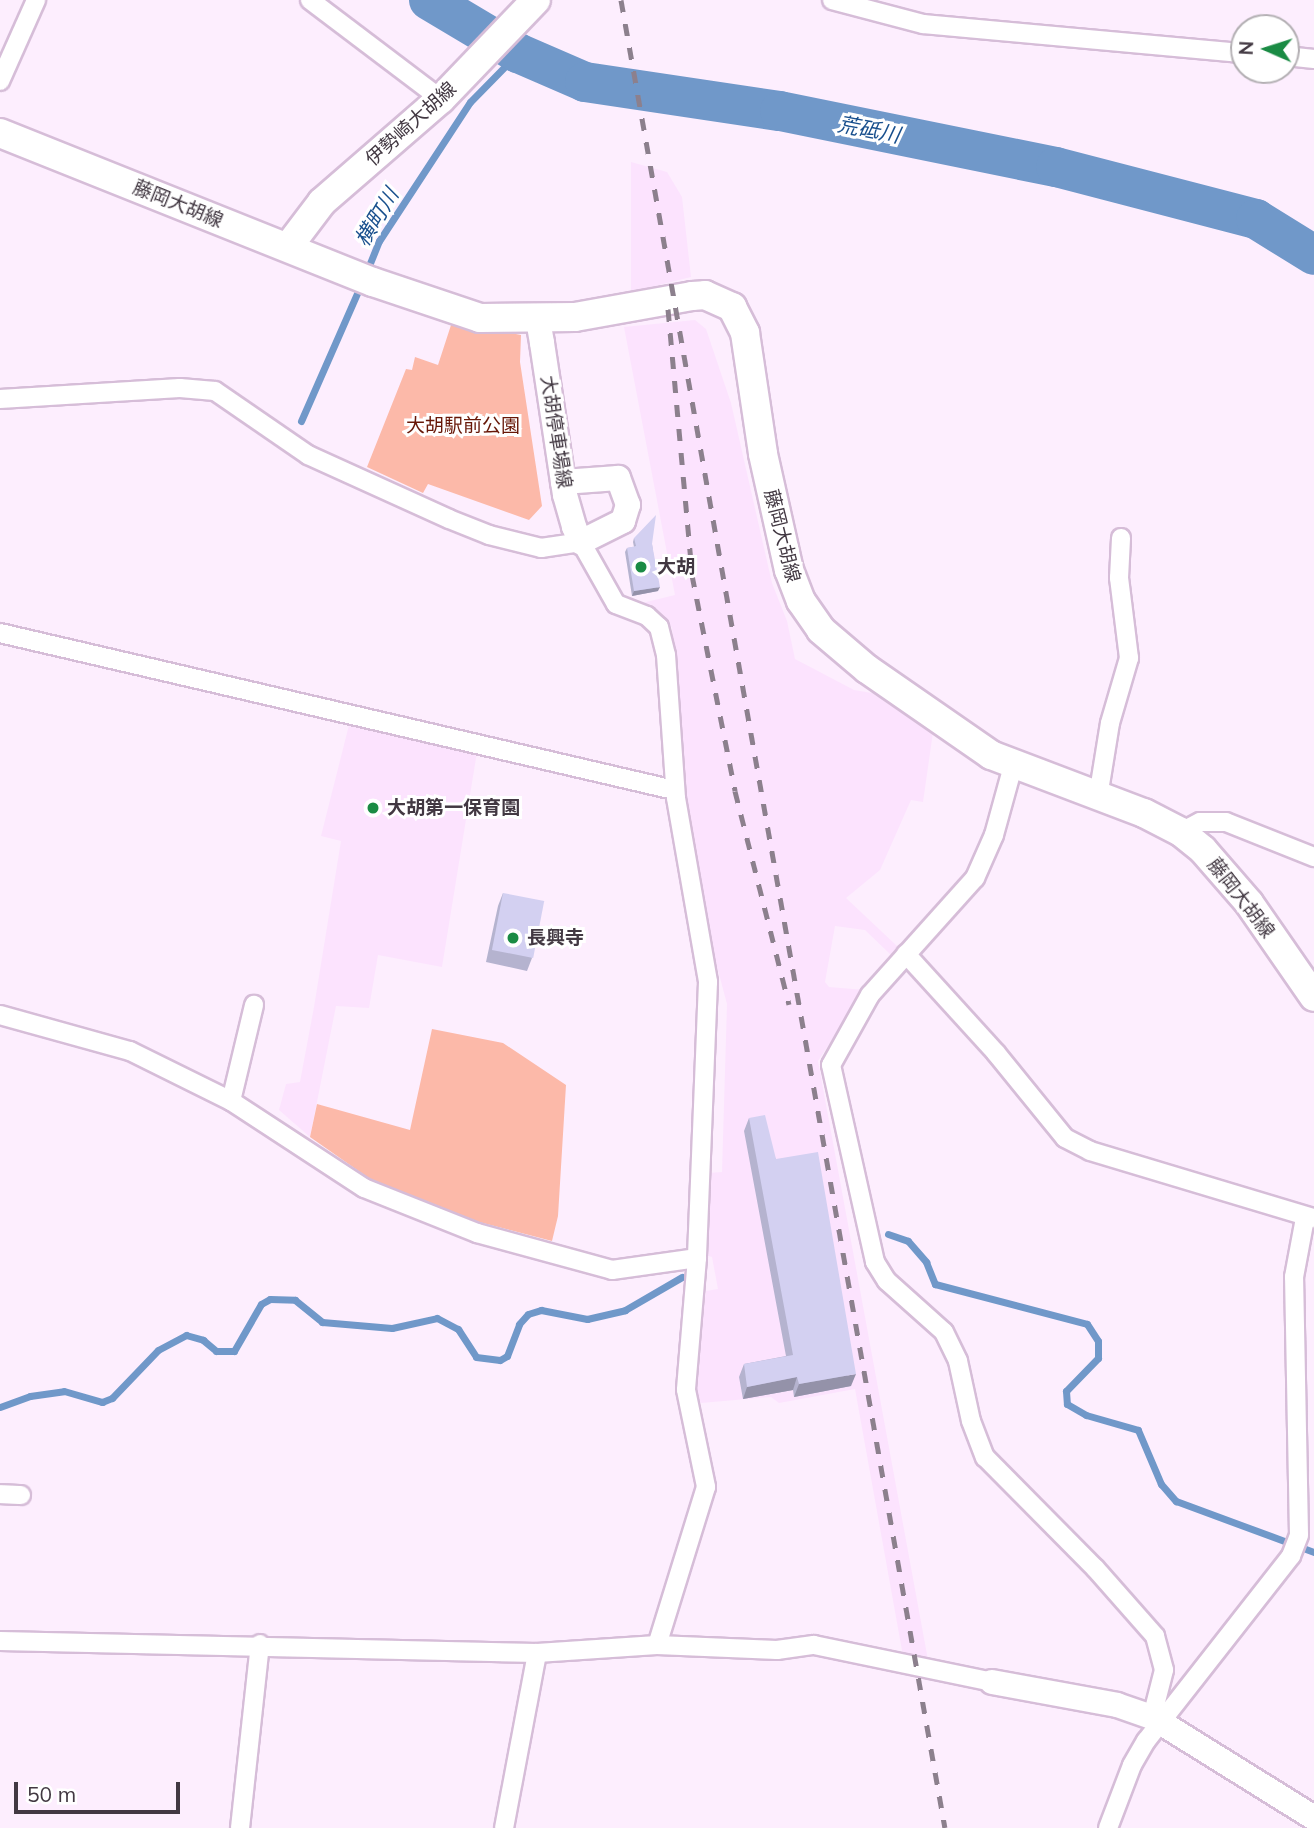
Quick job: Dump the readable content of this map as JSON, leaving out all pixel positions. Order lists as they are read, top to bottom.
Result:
{
  "streets": {
    "main road": ["伊勢崎大胡線", "藤岡大胡線"],
    "street": ["大胡停車場線"]
  },
  "crossings": [
    ["伊勢崎大胡線", "藤岡大胡線"],
    ["藤岡大胡線", "大胡停車場線"]
  ],
  "water": ["荒砥川", "横町川"],
  "parks": ["大胡駅前公園"],
  "places": ["大胡", "大胡第一保育園", "長興寺"],
  "scale_bar": "50 m",
  "north": "left"
}
